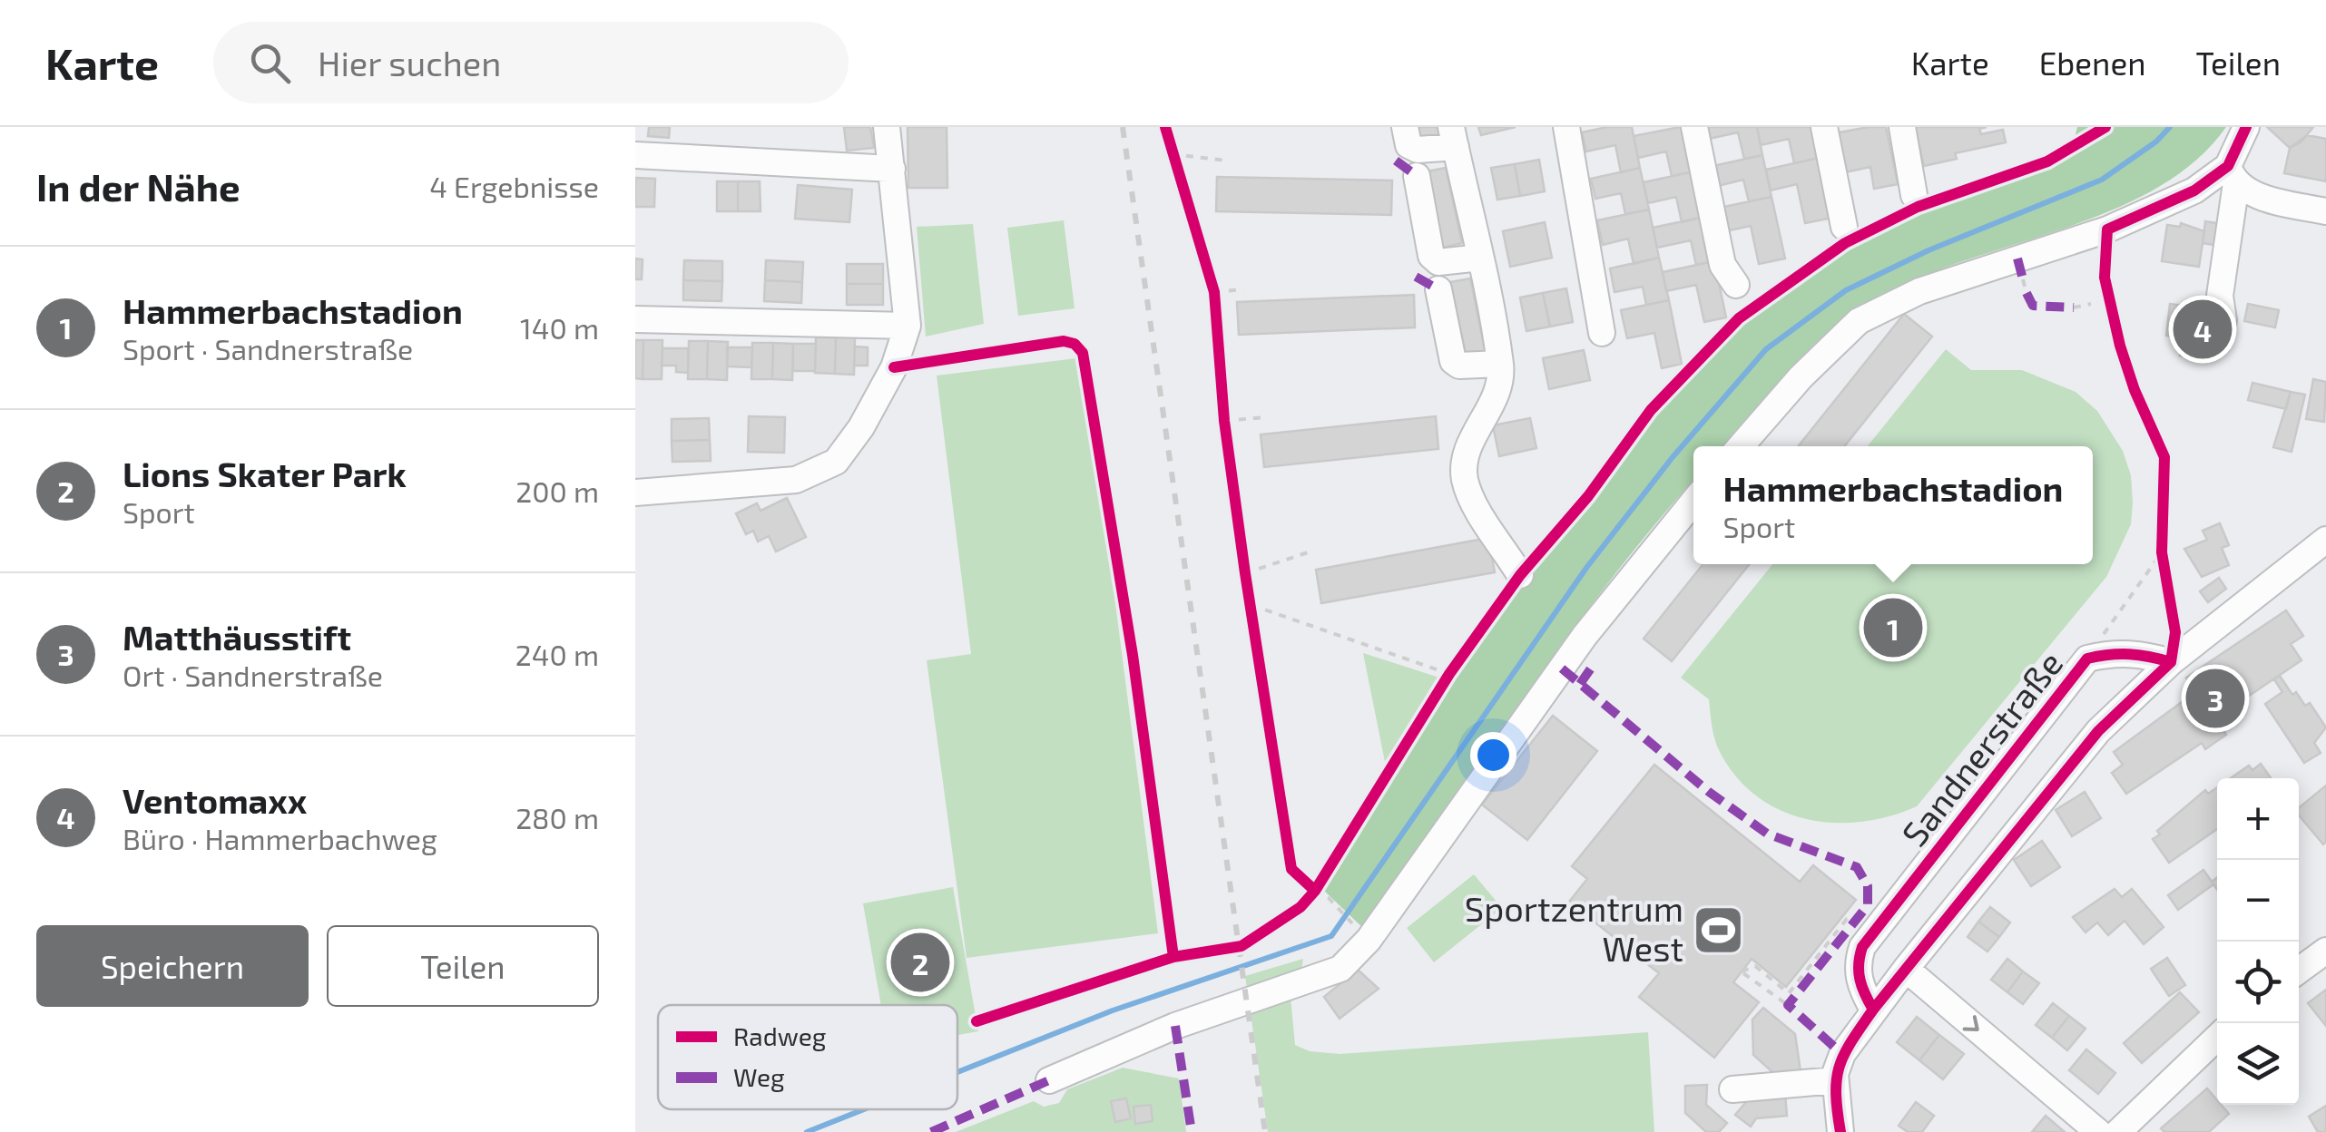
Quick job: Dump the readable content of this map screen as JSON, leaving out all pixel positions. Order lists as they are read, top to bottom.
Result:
{
  "streets": {
    "street": ["Sandnerstraße"]
  },
  "places": {
    "sports": ["Sportzentrum West"]
  },
  "legend": ["Radweg", "Weg"],
  "page": {
    "header": "Karte",
    "search": "Hier suchen",
    "nav": ["Karte", "Ebenen", "Teilen"],
    "heading": ["In der Nähe", "4 Ergebnisse"],
    "list": [
      {
        "mark": "1",
        "name": "Hammerbachstadion",
        "note": "Sport · Sandnerstraße",
        "value": "140 m"
      },
      {
        "mark": "2",
        "name": "Lions Skater Park",
        "note": "Sport",
        "value": "200 m"
      },
      {
        "mark": "3",
        "name": "Matthäusstift",
        "note": "Ort · Sandnerstraße",
        "value": "240 m"
      },
      {
        "mark": "4",
        "name": "Ventomaxx",
        "note": "Büro · Hammerbachweg",
        "value": "280 m"
      }
    ],
    "pins": [
      "4",
      "1",
      "3",
      "2"
    ],
    "popup": ["Hammerbachstadion", "Sport"],
    "map_buttons": ["+", "−"],
    "buttons": ["Speichern", "Teilen"]
  }
}
